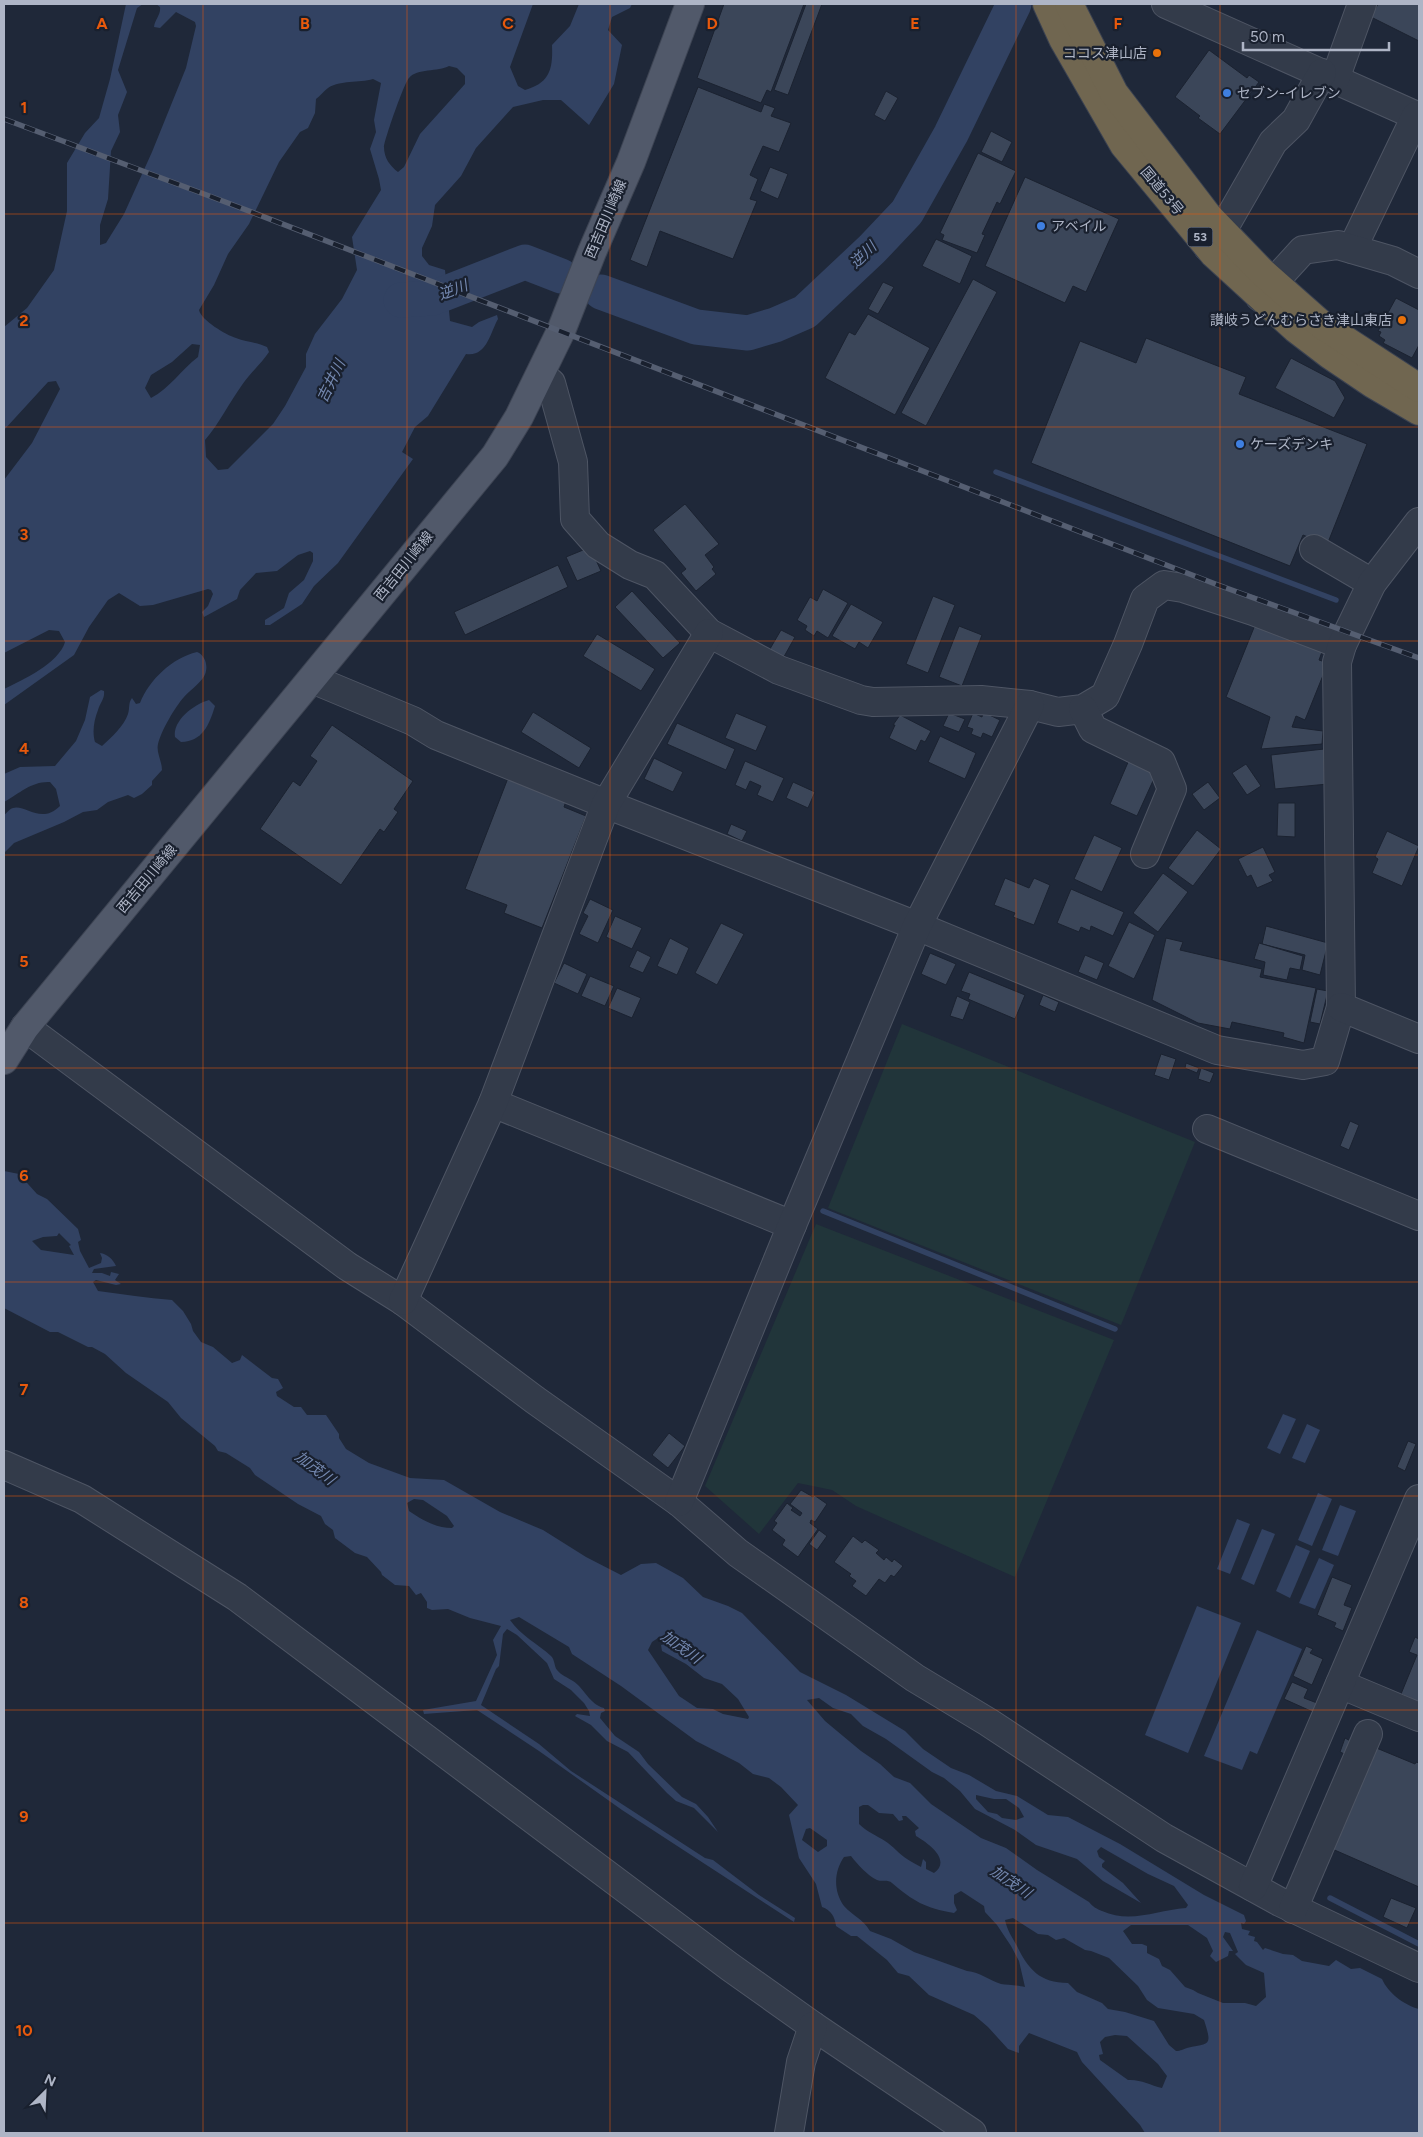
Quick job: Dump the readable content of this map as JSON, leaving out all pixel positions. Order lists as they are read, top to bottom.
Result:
{
  "streets": {
    "highway": ["国道53号", "53"],
    "main road": ["西吉田川崎線"]
  },
  "water": ["逆川", "吉井川", "加茂川"],
  "places": [
    "ココス津山店",
    "セブン-イレブン",
    "アベイル",
    "讃岐うどんむらさき津山東店",
    "ケーズデンキ"
  ],
  "scale_bar": "50 m",
  "north": "top right",
  "grid": {
    "columns": [
      "A",
      "B",
      "C",
      "D",
      "E",
      "F"
    ],
    "rows": [
      "1",
      "2",
      "3",
      "4",
      "5",
      "6",
      "7",
      "8",
      "9",
      "10"
    ]
  }
}
